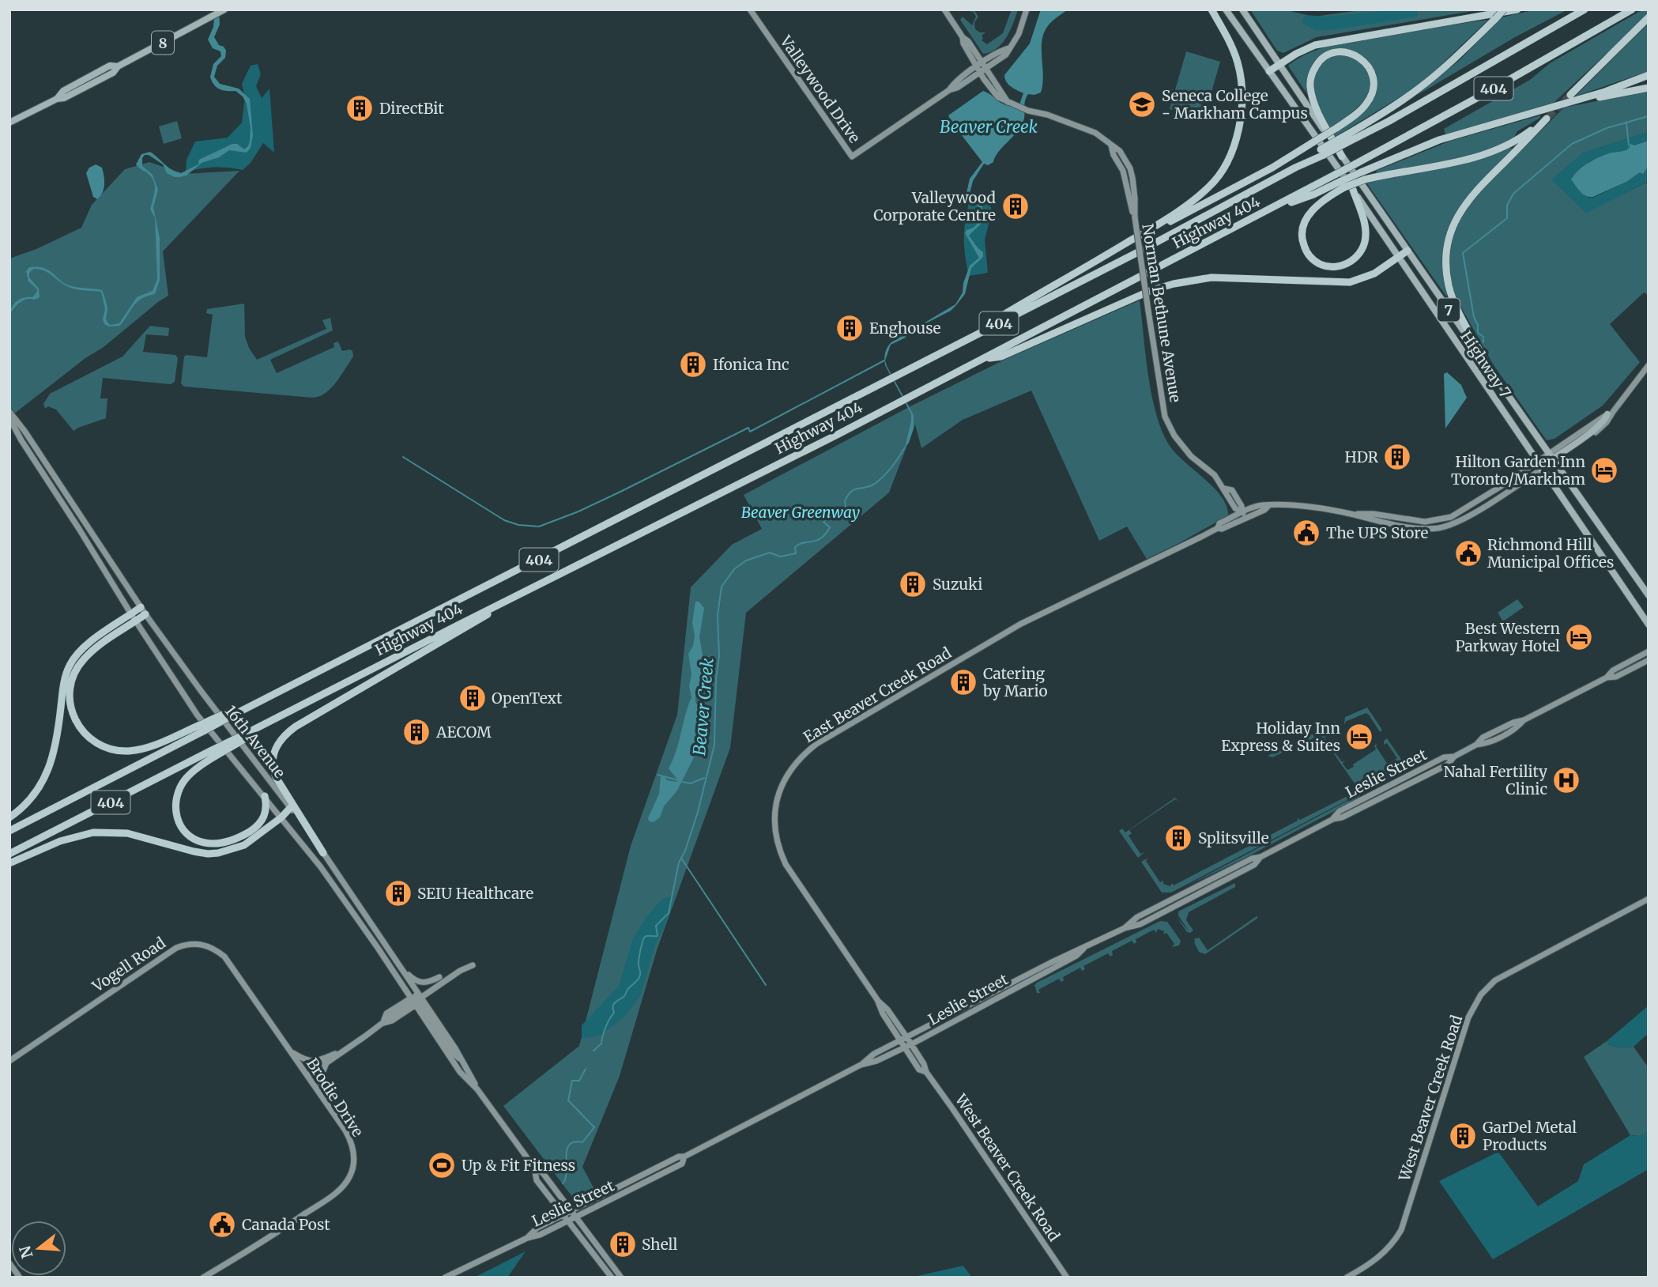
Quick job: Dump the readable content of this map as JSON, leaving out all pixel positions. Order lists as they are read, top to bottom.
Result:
{
  "streets": {
    "highway": ["404", "Highway 404"],
    "main road": ["8", "7", "Highway 7"],
    "street": [
      "Valleywood Drive",
      "Norman Bethune Avenue",
      "East Beaver Creek Road",
      "16th Avenue",
      "Leslie Street",
      "Vogell Road",
      "Brodie Drive",
      "West Beaver Creek Road"
    ]
  },
  "crossings": [
    ["404", "Highway 404"],
    ["Valleywood Drive", "Norman Bethune Avenue"],
    ["Norman Bethune Avenue", "East Beaver Creek Road"],
    ["Highway 7", "East Beaver Creek Road"],
    ["East Beaver Creek Road", "Leslie Street"],
    ["East Beaver Creek Road", "West Beaver Creek Road"],
    ["16th Avenue", "Leslie Street"],
    ["Leslie Street", "West Beaver Creek Road"],
    ["Vogell Road", "Brodie Drive"]
  ],
  "water": ["Beaver Creek"],
  "parks": ["Beaver Greenway"],
  "places": {
    "school or university": ["Seneca College - Markham Campus"],
    "building": [
      "DirectBit",
      "Valleywood Corporate Centre",
      "Enghouse",
      "Ifonica Inc",
      "HDR",
      "Suzuki",
      "Catering by Mario",
      "OpenText",
      "AECOM",
      "Splitsville",
      "SEIU Healthcare",
      "GarDel Metal Products",
      "Shell"
    ],
    "hotel": ["Hilton Garden Inn Toronto/Markham", "Best Western Parkway Hotel", "Holiday Inn Express & Suites"],
    "public building": ["The UPS Store", "Richmond Hill Municipal Offices", "Canada Post"],
    "hospital": ["Nahal Fertility Clinic"],
    "sports": ["Up & Fit Fitness"]
  },
  "north": "left"
}
